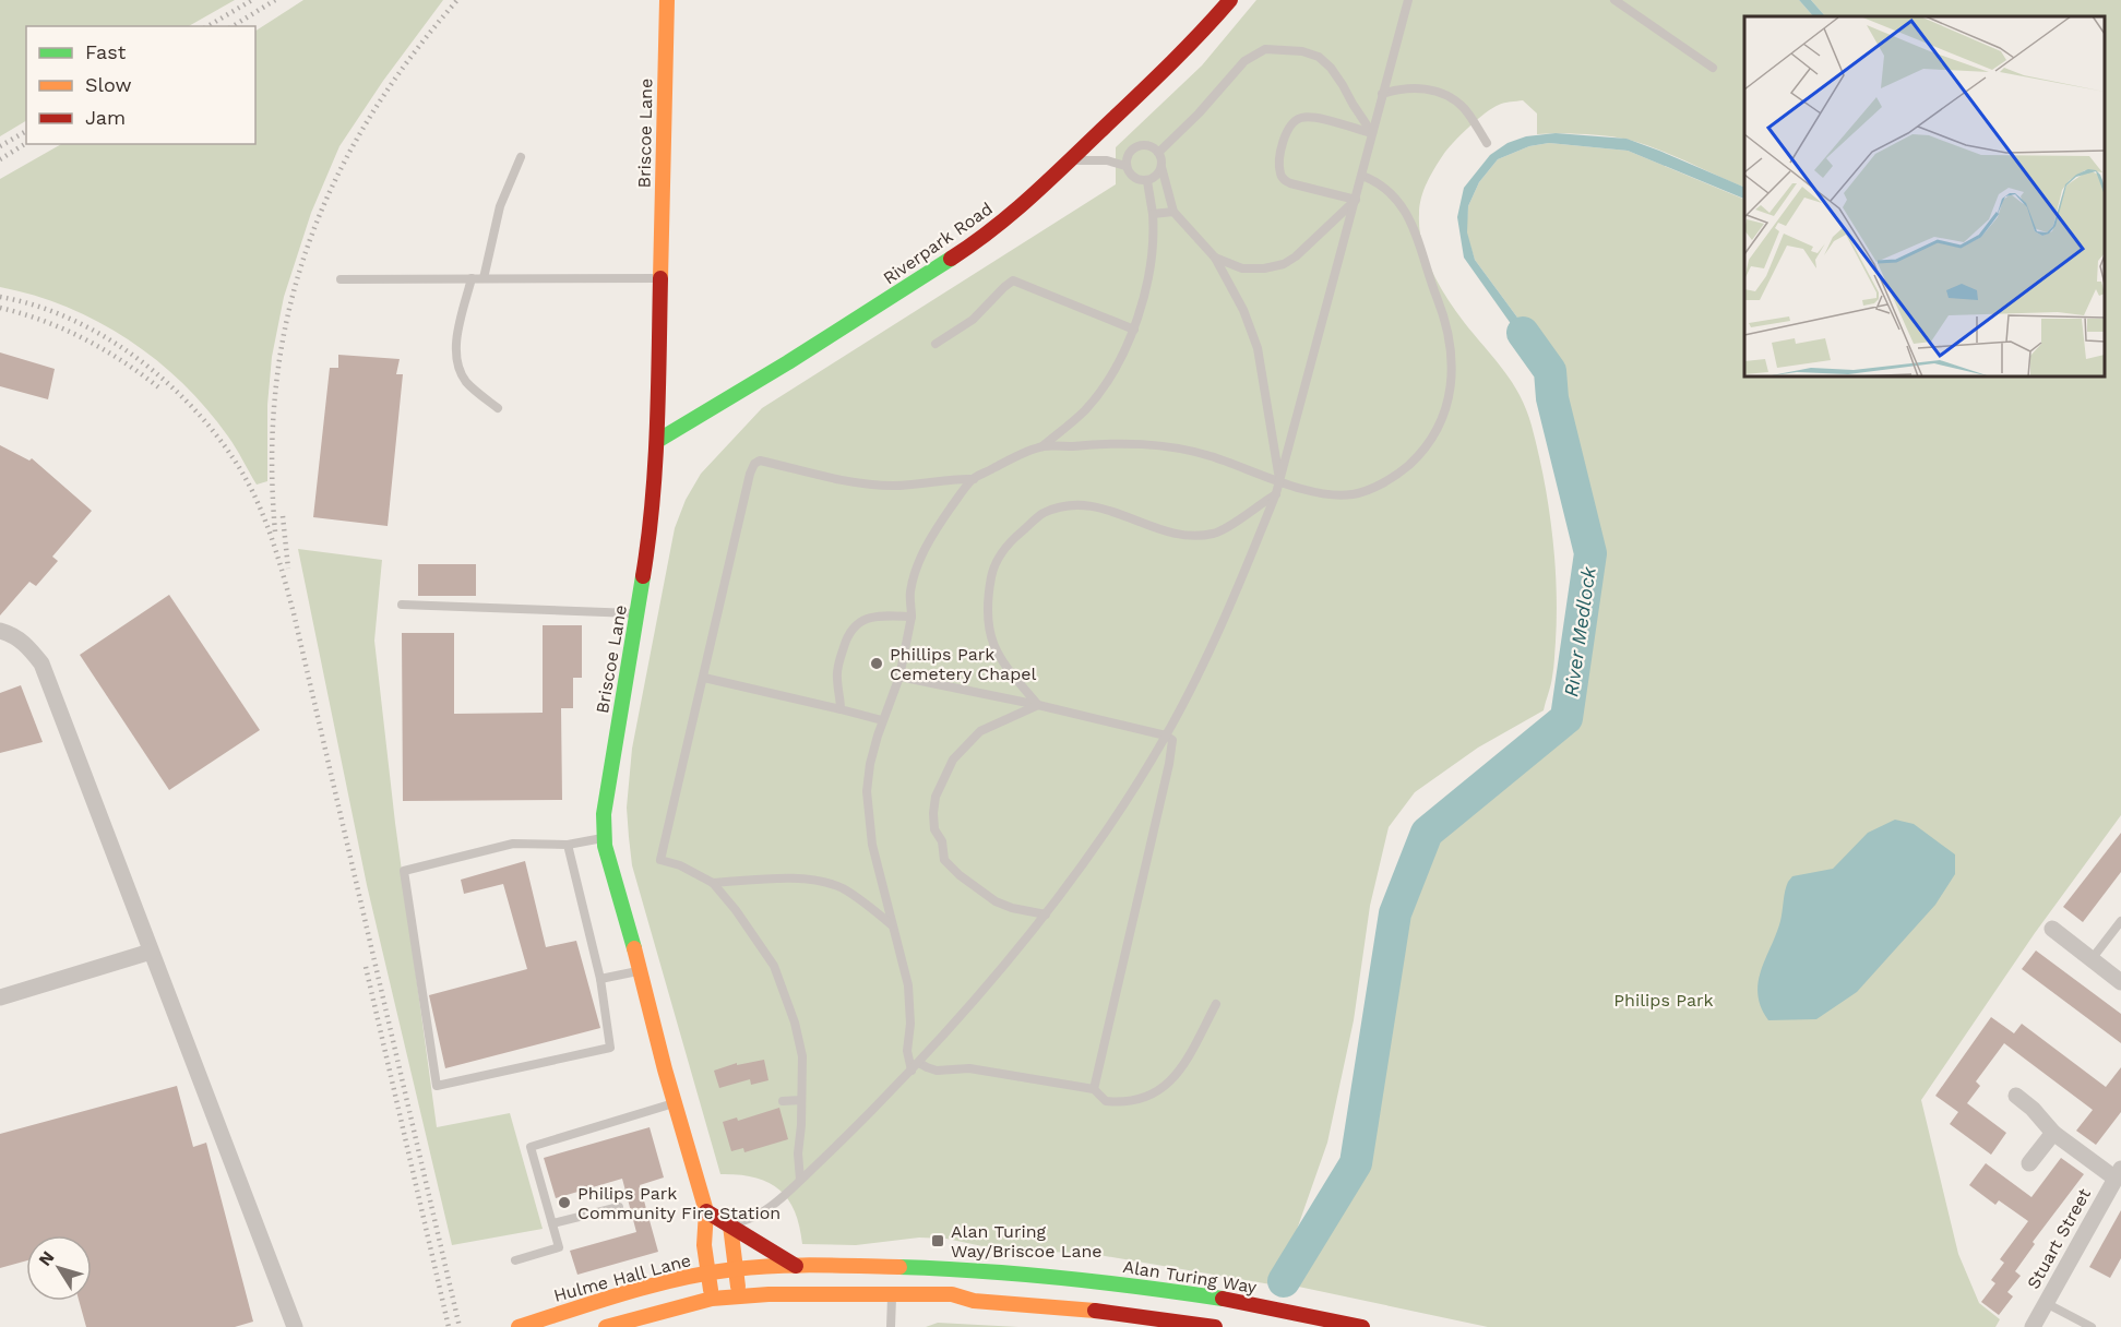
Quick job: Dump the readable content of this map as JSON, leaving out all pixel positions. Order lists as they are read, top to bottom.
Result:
{
  "streets": {
    "main road": [
      "Briscoe Lane",
      "Riverpark Road",
      "Alan Turing Way",
      "Hulme Hall Lane"
    ],
    "street": ["Stuart Street"]
  },
  "crossings": [
    ["Briscoe Lane", "Riverpark Road"],
    ["Alan Turing Way", "Hulme Hall Lane"]
  ],
  "water": ["River Medlock"],
  "parks": ["Philips Park"],
  "places": {
    "other": ["Phillips Park Cemetery Chapel", "Philips Park Community Fire Station"],
    "transit": ["Alan Turing Way/Briscoe Lane"]
  },
  "legend": ["Fast", "Slow", "Jam"],
  "north": "top left"
}
